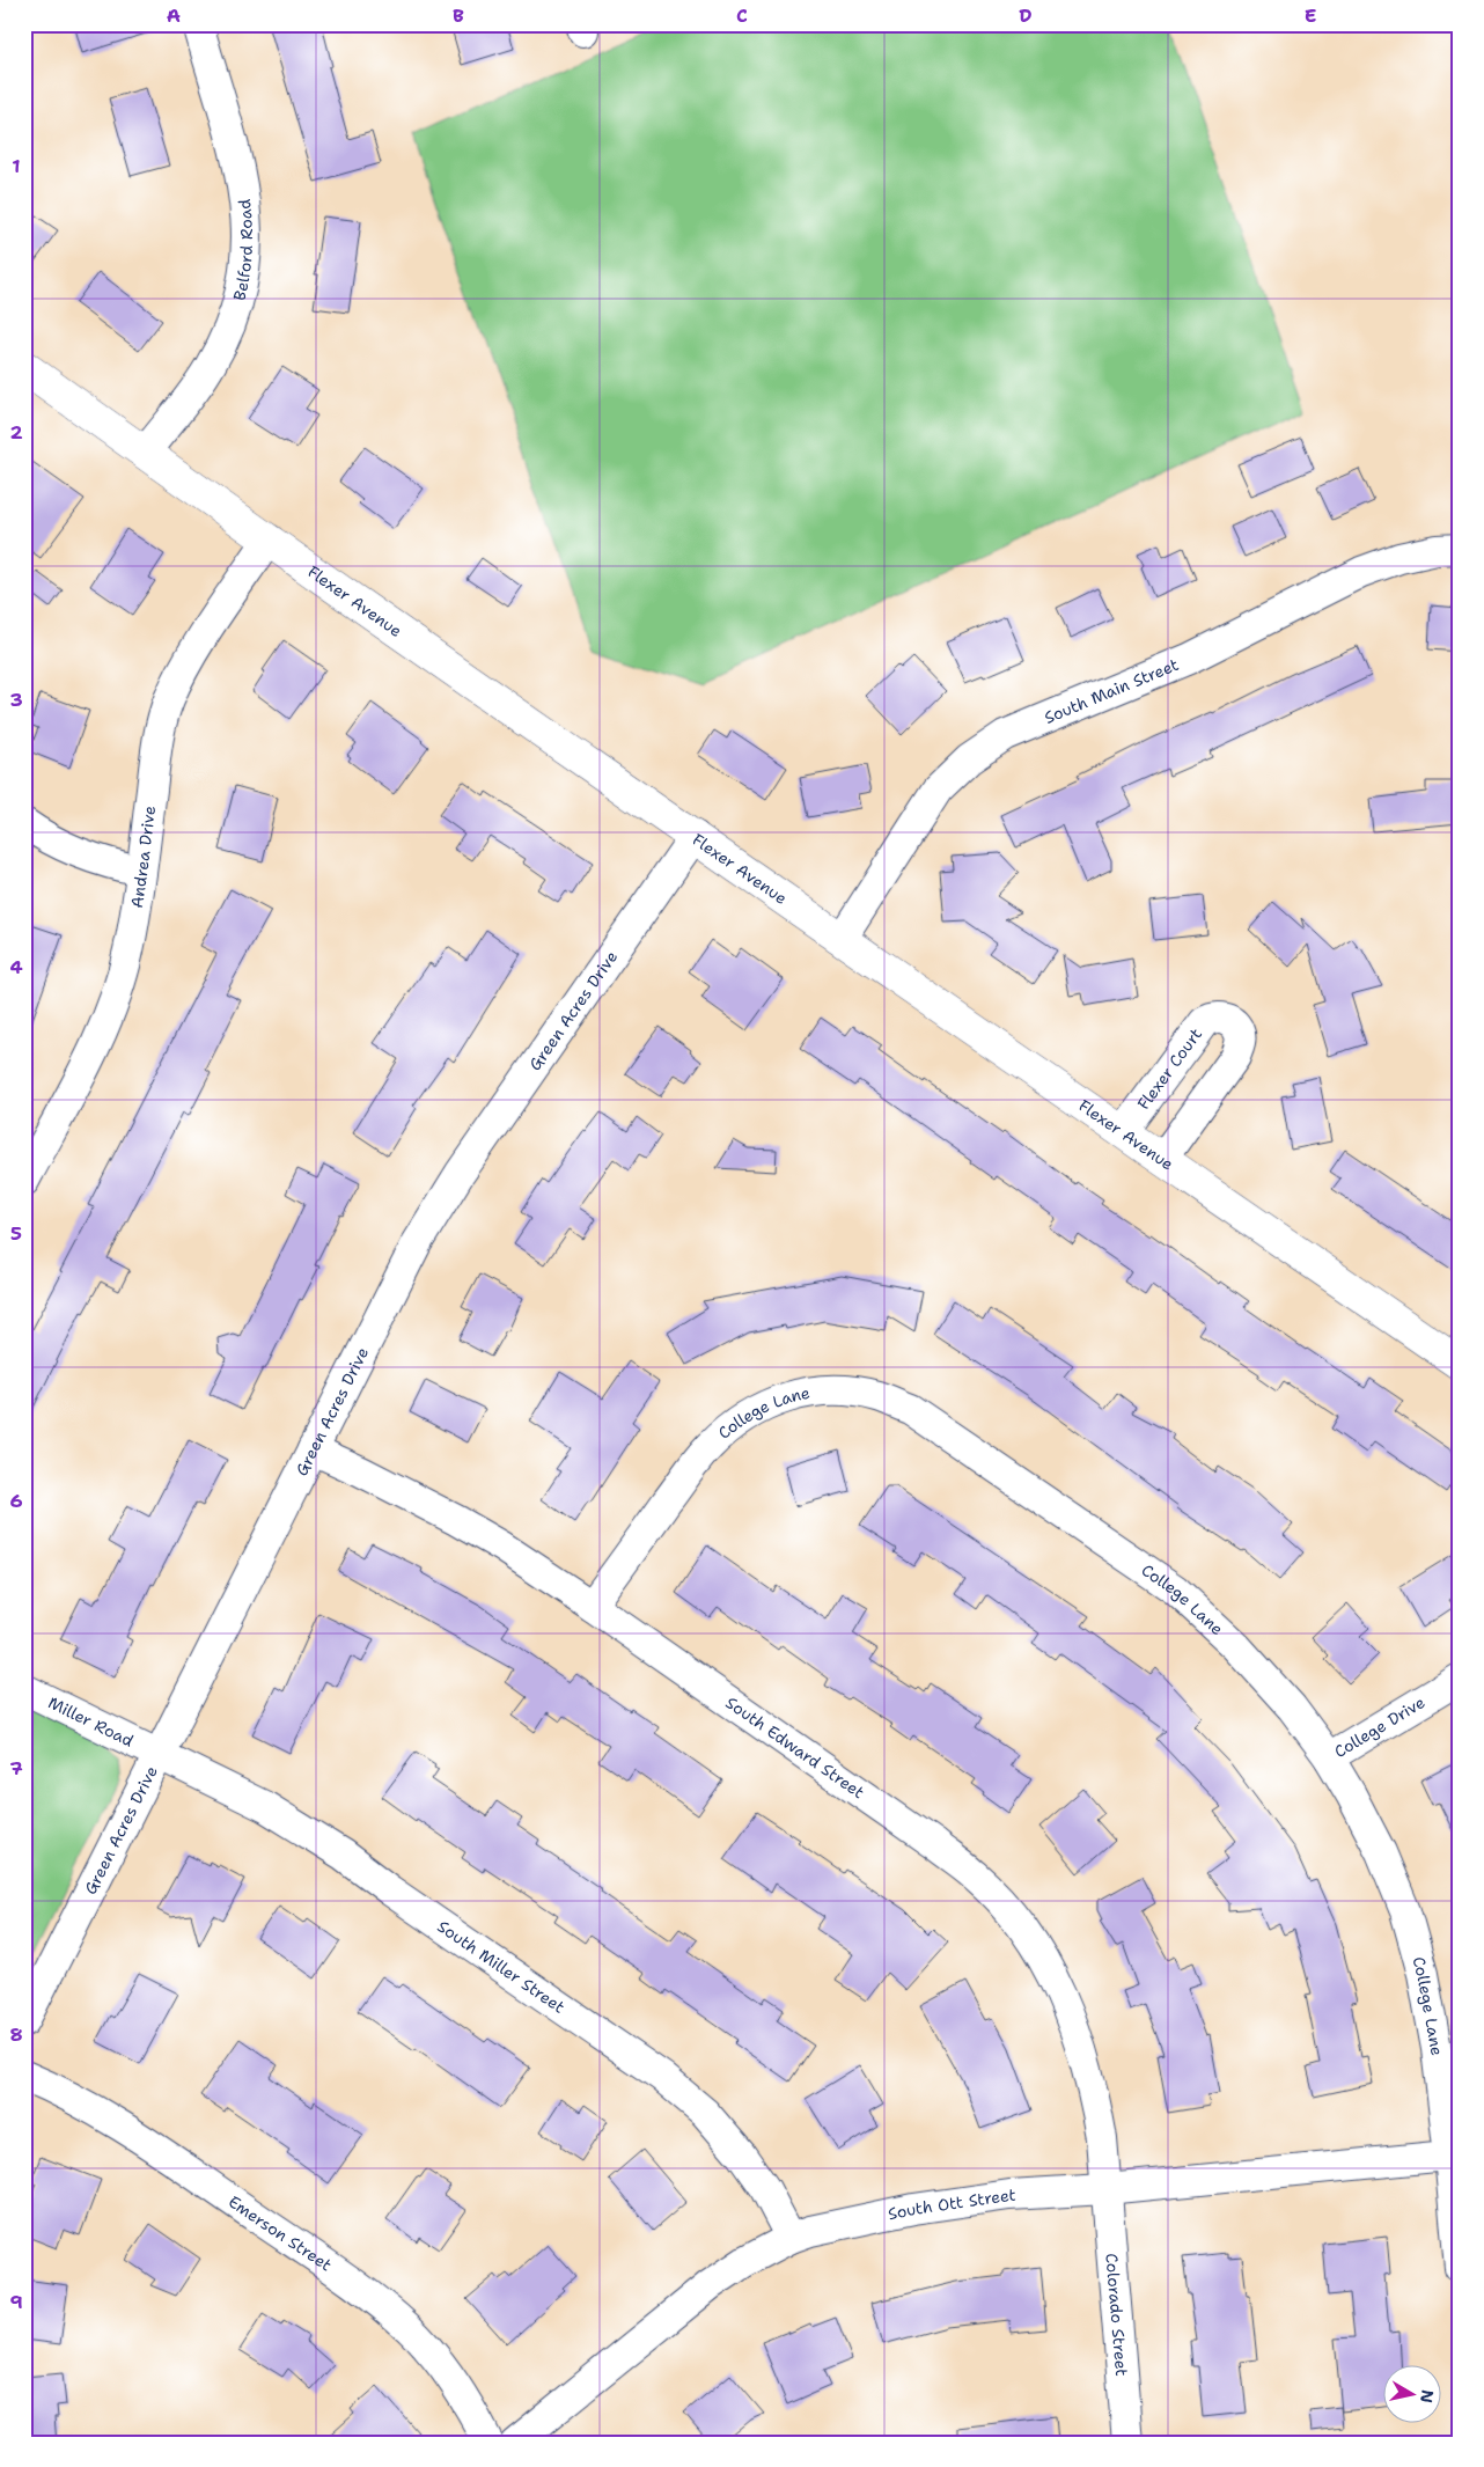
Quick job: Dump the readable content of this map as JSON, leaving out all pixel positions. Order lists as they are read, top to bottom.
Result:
{
  "streets": {
    "street": [
      "Belford Road",
      "Flexer Avenue",
      "South Main Street",
      "Andrea Drive",
      "Green Acres Drive",
      "Flexer Court",
      "College Lane",
      "Miller Road",
      "College Drive",
      "South Edward Street",
      "South Miller Street",
      "South Ott Street",
      "Emerson Street",
      "Colorado Street"
    ]
  },
  "crossings": [
    ["Belford Road", "Flexer Avenue"],
    ["Flexer Avenue", "South Main Street"],
    ["Flexer Avenue", "Andrea Drive"],
    ["Flexer Avenue", "Green Acres Drive"],
    ["Flexer Avenue", "Flexer Court"],
    ["Green Acres Drive", "Miller Road"],
    ["Green Acres Drive", "South Edward Street"],
    ["Green Acres Drive", "South Miller Street"],
    ["College Lane", "College Drive"],
    ["College Lane", "South Edward Street"],
    ["College Lane", "South Ott Street"],
    ["Miller Road", "South Miller Street"],
    ["South Edward Street", "South Ott Street"],
    ["South Edward Street", "Colorado Street"],
    ["South Miller Street", "South Ott Street"],
    ["South Ott Street", "Colorado Street"]
  ],
  "north": "right",
  "grid": {
    "columns": [
      "A",
      "B",
      "C",
      "D",
      "E"
    ],
    "rows": [
      "1",
      "2",
      "3",
      "4",
      "5",
      "6",
      "7",
      "8",
      "9"
    ]
  }
}
